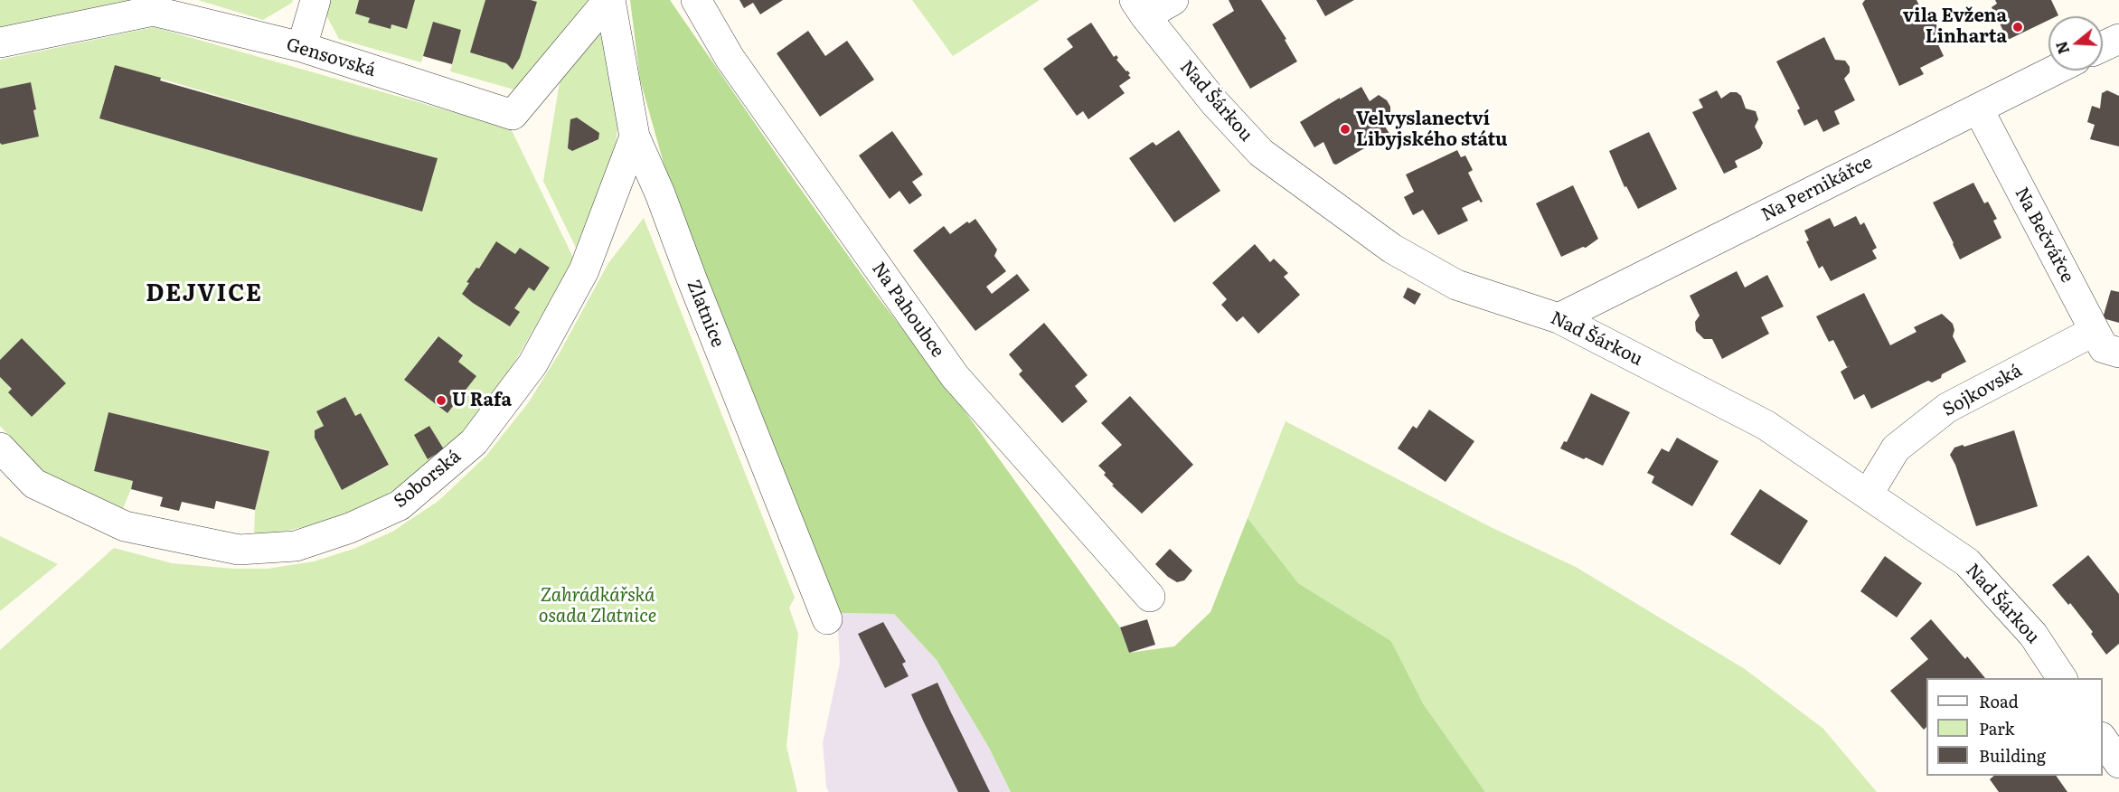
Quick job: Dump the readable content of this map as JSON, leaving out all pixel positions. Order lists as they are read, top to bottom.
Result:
{
  "streets": {
    "street": [
      "Gensovská",
      "Nad Šárkou",
      "Na Pernikářce",
      "Na Bečvářce",
      "Na Pahoubce",
      "Zlatnice",
      "Sojkovská",
      "Soborská"
    ]
  },
  "crossings": [
    ["Gensovská", "Zlatnice"],
    ["Nad Šárkou", "Na Pernikářce"],
    ["Nad Šárkou", "Sojkovská"],
    ["Na Pernikářce", "Na Bečvářce"],
    ["Na Bečvářce", "Sojkovská"],
    ["Zlatnice", "Soborská"]
  ],
  "districts": ["DEJVICE"],
  "parks": ["Zahrádkářská osada Zlatnice"],
  "places": ["vila Evžena Linharta", "Velvyslanectví Libyjského státu", "U Rafa"],
  "legend": ["Road", "Park", "Building"],
  "north": "left"
}
